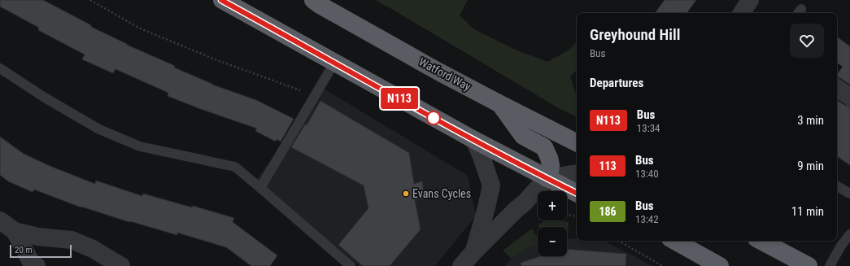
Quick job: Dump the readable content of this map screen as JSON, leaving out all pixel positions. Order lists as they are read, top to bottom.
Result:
{
  "streets": {
    "highway": ["Watford Way"]
  },
  "places": ["Evans Cycles"],
  "lines": ["bus line N113"],
  "scale_bar": "20 m",
  "page": {
    "on_map": "N113",
    "heading": [
      ["Greyhound Hill", "Bus"],
      "Departures"
    ],
    "list": [
      {
        "mark": "N113",
        "name": "Bus",
        "note": "13:34",
        "value": "3 min"
      },
      {
        "mark": "113",
        "name": "Bus",
        "note": "13:40",
        "value": "9 min"
      },
      {
        "mark": "186",
        "name": "Bus",
        "note": "13:42",
        "value": "11 min"
      }
    ],
    "map_buttons": ["+", "−"],
    "scale": "20 m"
  }
}
